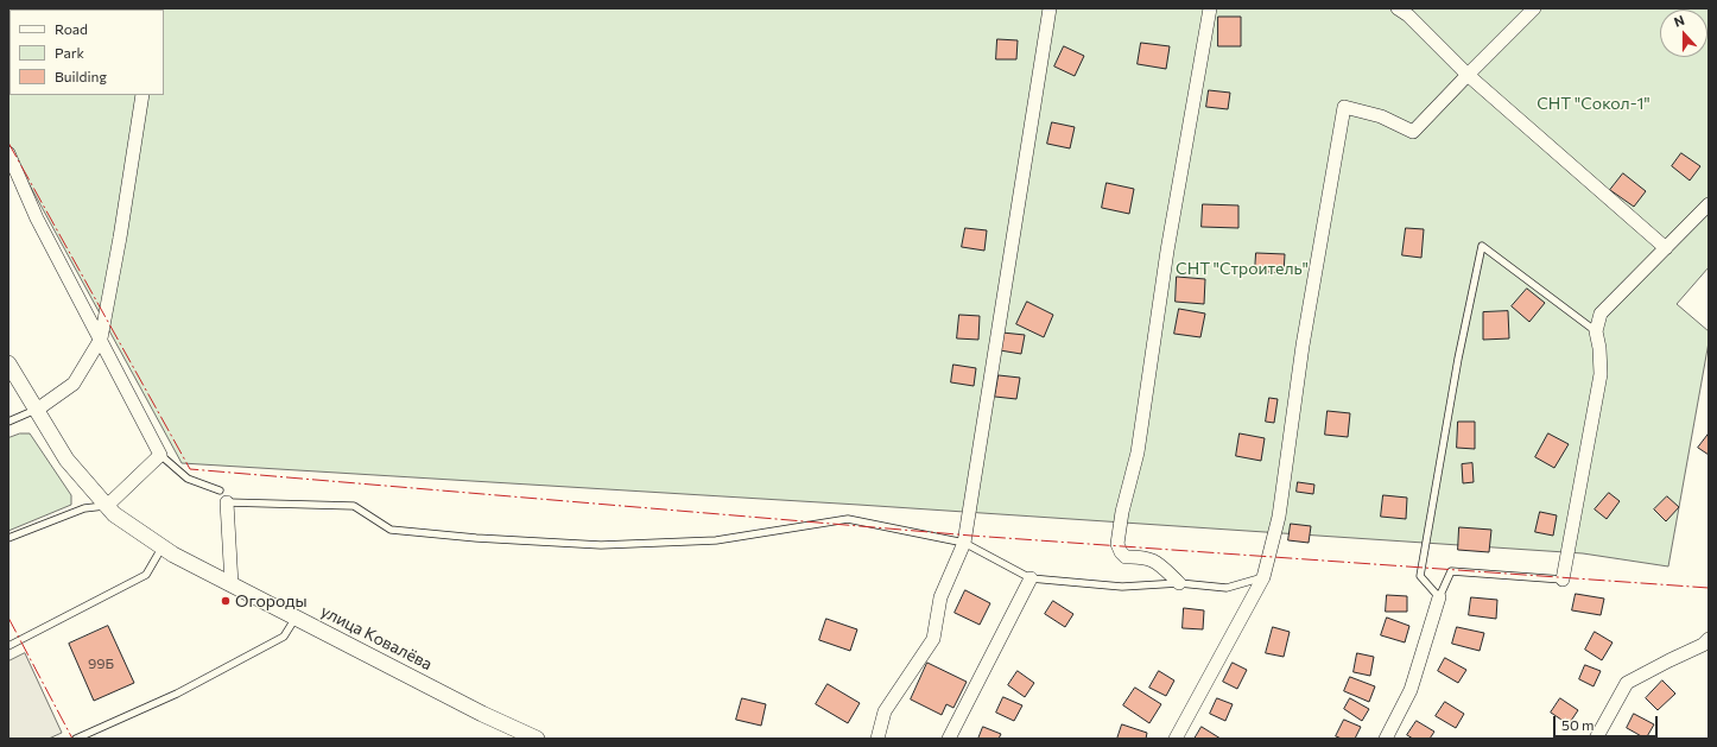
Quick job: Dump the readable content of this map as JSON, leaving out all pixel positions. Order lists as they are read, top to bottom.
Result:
{
  "streets": {
    "street": ["улица Ковалёва"]
  },
  "parks": ["СНТ \"Сокол-1\"", "СНТ \"Строитель\""],
  "places": ["Огороды"],
  "house_numbers": ["99Б"],
  "legend": ["Road", "Park", "Building"],
  "scale_bar": "50 m",
  "north": "top"
}
